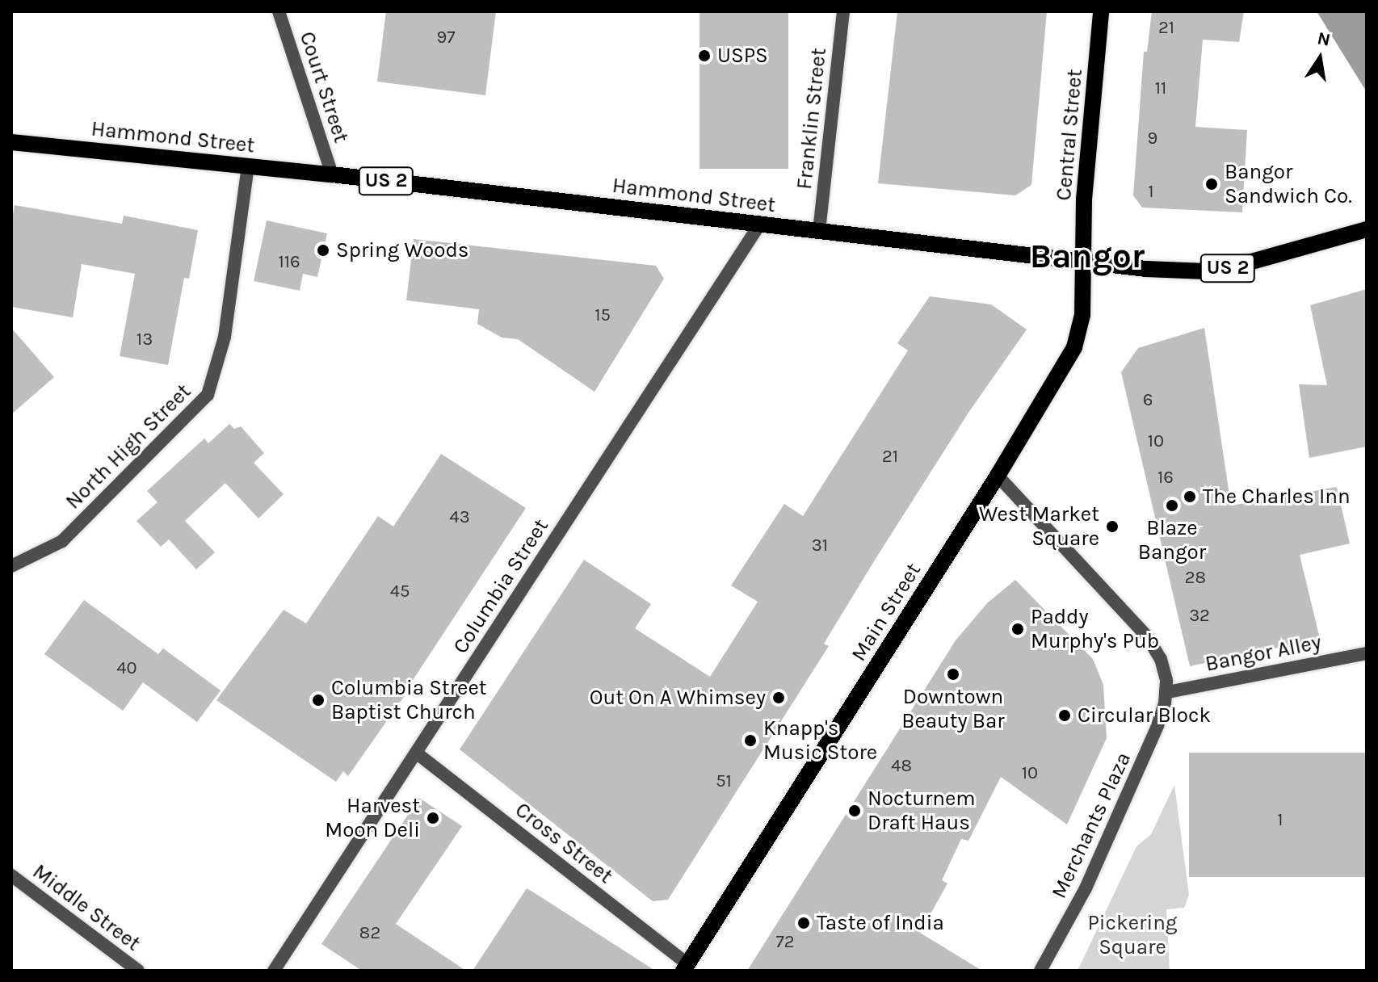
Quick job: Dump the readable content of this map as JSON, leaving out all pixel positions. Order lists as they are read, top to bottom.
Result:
{
  "streets": {
    "main road": [
      "Central Street",
      "Hammond Street",
      "US 2",
      "Main Street"
    ],
    "street": [
      "Court Street",
      "Franklin Street",
      "North High Street",
      "Columbia Street",
      "Bangor Alley",
      "Merchants Plaza",
      "Cross Street",
      "Middle Street"
    ]
  },
  "crossings": [
    ["Court Street", "Hammond Street"],
    ["Franklin Street", "Hammond Street"],
    ["Central Street", "Hammond Street"],
    ["Central Street", "Main Street"],
    ["Hammond Street", "North High Street"],
    ["Hammond Street", "Columbia Street"],
    ["Hammond Street", "Main Street"],
    ["Columbia Street", "Cross Street"],
    ["Main Street", "Cross Street"],
    ["Bangor Alley", "Merchants Plaza"]
  ],
  "districts": ["Bangor"],
  "parks": ["Pickering Square"],
  "places": [
    "USPS",
    "Bangor Sandwich Co.",
    "Spring Woods",
    "The Charles Inn",
    "Blaze Bangor",
    "West Market Square",
    "Paddy Murphy's Pub",
    "Downtown Beauty Bar",
    "Out On A Whimsey",
    "Columbia Street Baptist Church",
    "Circular Block",
    "Knapp's Music Store",
    "Nocturnem Draft Haus",
    "Harvest Moon Deli",
    "Taste of India"
  ],
  "house_numbers": [
    "21",
    "97",
    "11",
    "9",
    "1",
    "116",
    "15",
    "13",
    "6",
    "10",
    "21",
    "16",
    "43",
    "31",
    "28",
    "45",
    "32",
    "40",
    "48",
    "10",
    "51",
    "1",
    "82",
    "72"
  ],
  "north": "top"
}
